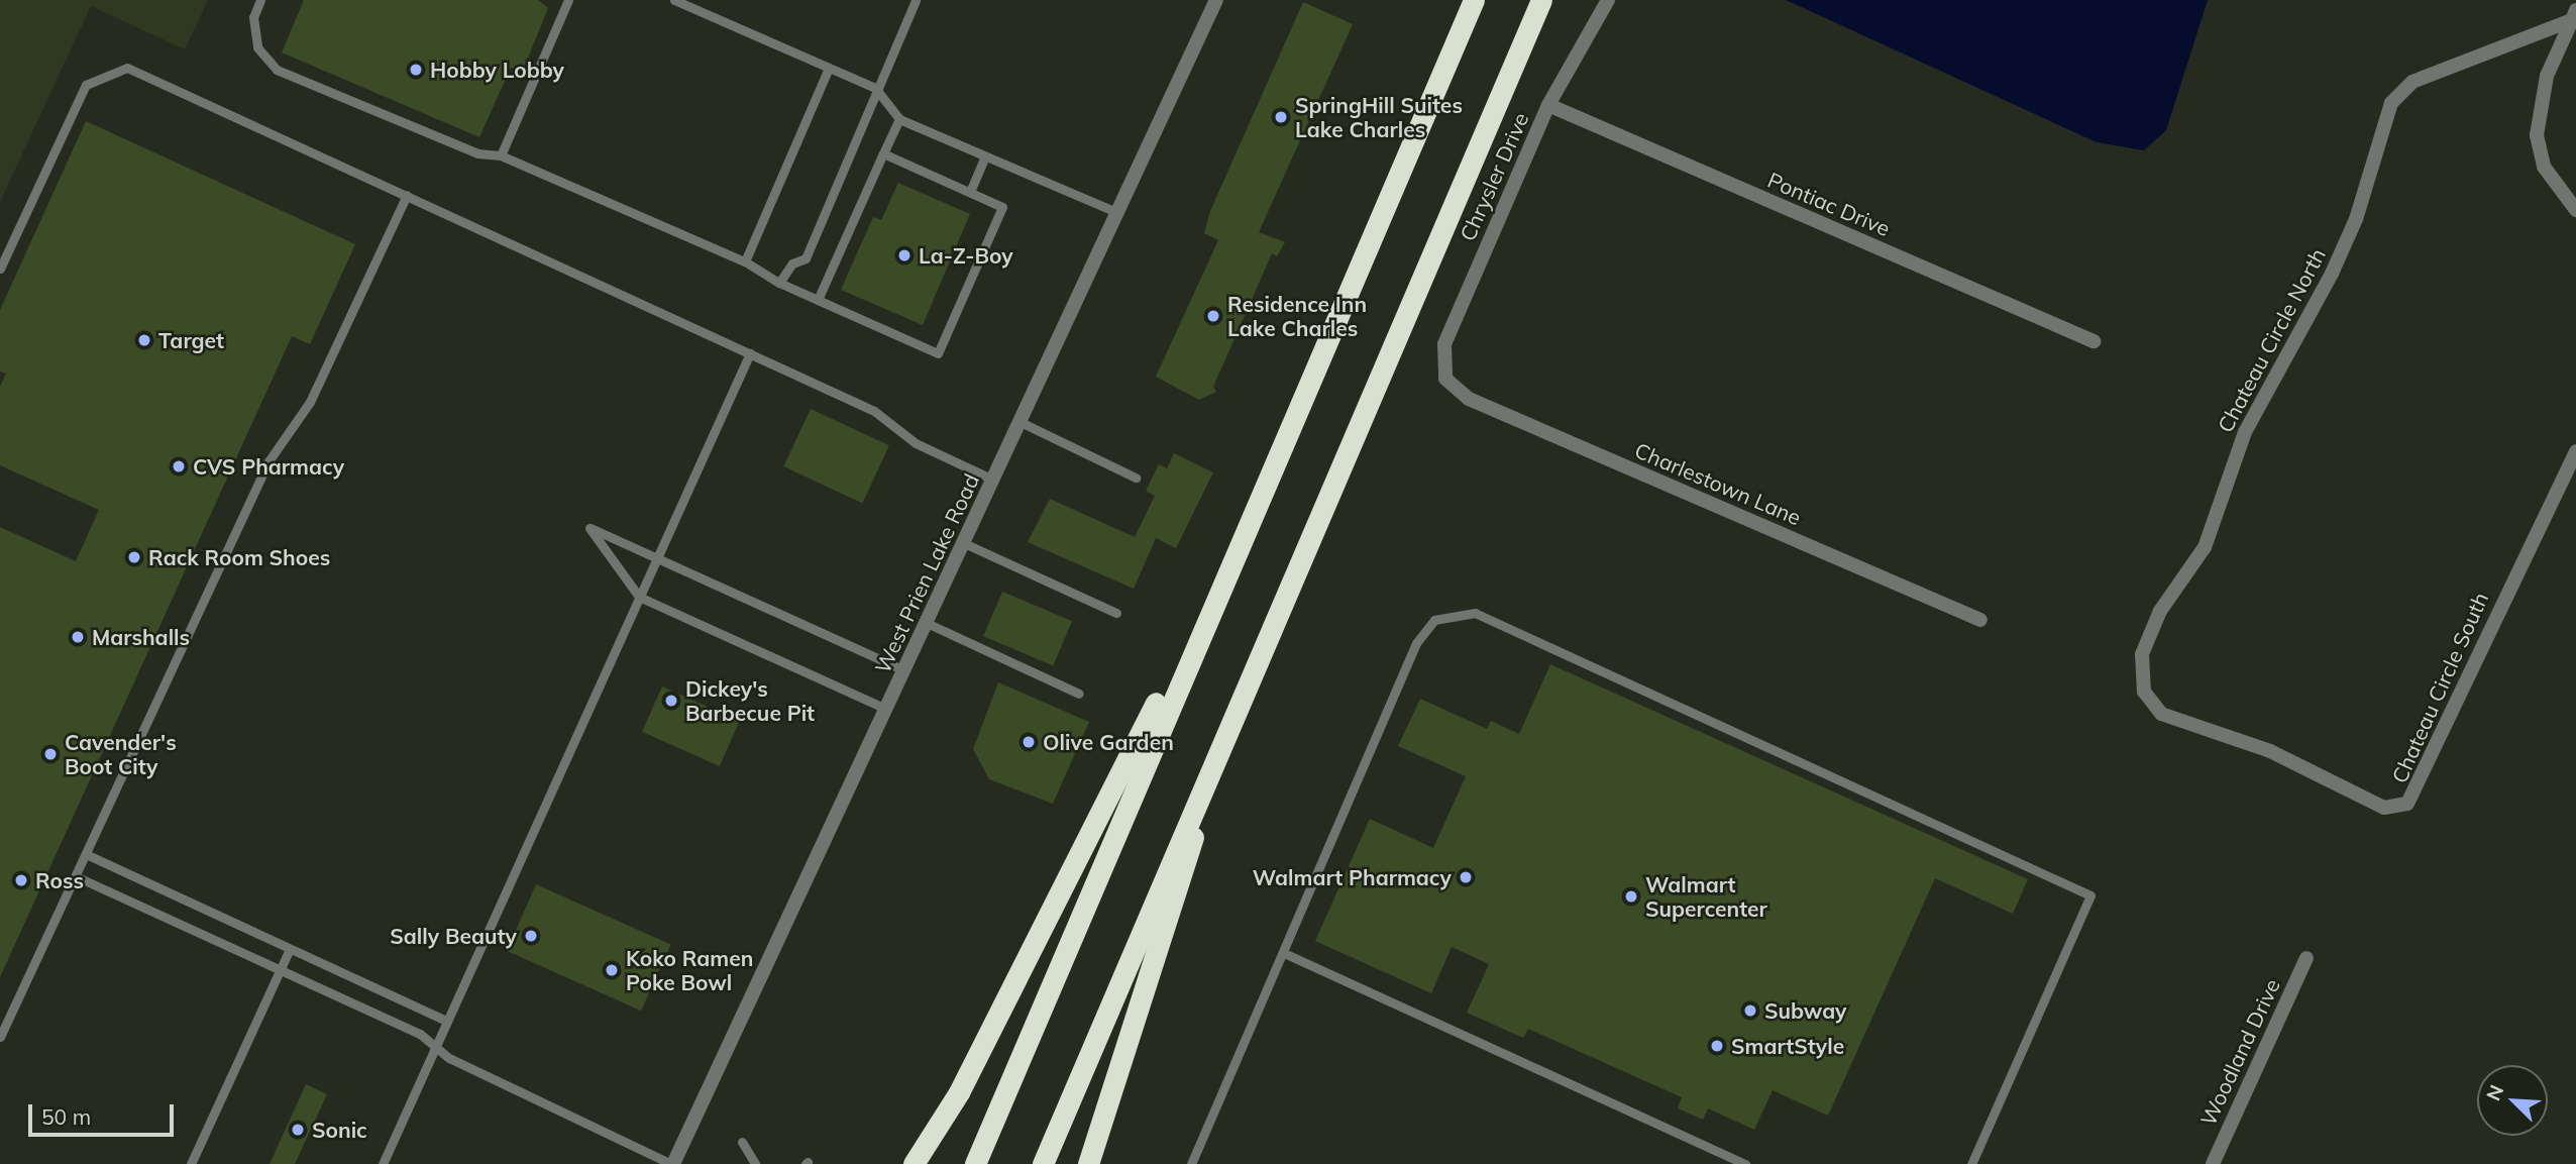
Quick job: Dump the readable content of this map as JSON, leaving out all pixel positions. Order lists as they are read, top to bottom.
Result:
{
  "streets": {
    "street": [
      "Chrysler Drive",
      "Pontiac Drive",
      "Chateau Circle North",
      "Charlestown Lane",
      "West Prien Lake Road",
      "Chateau Circle South",
      "Woodland Drive"
    ]
  },
  "crossings": [
    ["Chrysler Drive", "Pontiac Drive"],
    ["Chrysler Drive", "Charlestown Lane"],
    ["Chateau Circle North", "Chateau Circle South"]
  ],
  "places": [
    "Hobby Lobby",
    "SpringHill Suites Lake Charles",
    "La-Z-Boy",
    "Residence Inn Lake Charles",
    "Target",
    "CVS Pharmacy",
    "Rack Room Shoes",
    "Marshalls",
    "Dickey's Barbecue Pit",
    "Olive Garden",
    "Cavender's Boot City",
    "Walmart Pharmacy",
    "Ross",
    "Walmart Supercenter",
    "Sally Beauty",
    "Koko Ramen Poke Bowl",
    "Subway",
    "SmartStyle",
    "Sonic"
  ],
  "scale_bar": "50 m",
  "north": "top left"
}
